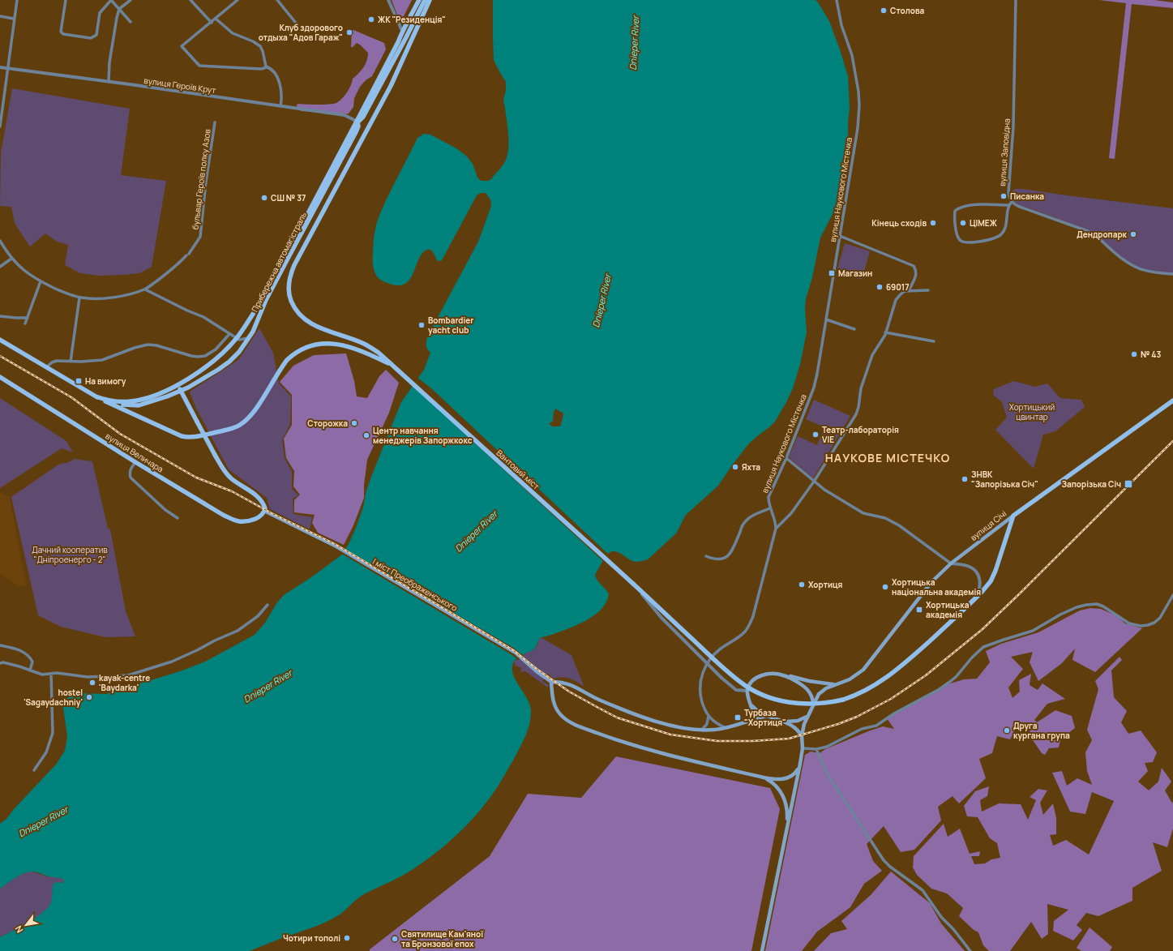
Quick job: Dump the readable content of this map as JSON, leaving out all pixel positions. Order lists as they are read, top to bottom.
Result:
{
  "streets": {
    "main road": [
      "Прибережна автомагістраль",
      "вулиця Величара",
      "Вантовий міст",
      "вулиця Січі",
      "I міст Преображенського"
    ],
    "street": [
      "вулиця Героїв Крут",
      "вулиця Заповідна",
      "бульвар Героїв полку Азов",
      "вулиця Наукового Містечка"
    ]
  },
  "crossings": [
    ["вулиця Героїв Крут", "Прибережна автомагістраль"],
    ["вулиця Величара", "I міст Преображенського"],
    ["Вантовий міст", "вулиця Січі"]
  ],
  "districts": ["НАУКОВЕ МІСТЕЧКО"],
  "water": ["Dnieper River"],
  "parks": ["Хортицький цвинтар", "Дачний кооператив \"Дніпроенерго - 2\""],
  "places": {
    "other": [
      "Столова",
      "ЖК \"Резиденція\"",
      "Клуб здорового отдыха \"Адов Гараж\"",
      "Писанка",
      "СШ № 37",
      "Кінець сходів",
      "ЦІМЕЖ",
      "Дендропарк",
      "69017",
      "Bombardier yacht club",
      "№ 43",
      "Сторожка",
      "Театр-лабораторія VIE",
      "Центр навчання менеджерів Запоржкокс",
      "Яхта",
      "ЗНВК \"Запорізька Січ\"",
      "Хортиця",
      "Хортицька національна академія",
      "kayak-centre 'Baydarka'",
      "hostel 'Sagaydachniy'",
      "Друга кургана група",
      "Чотири тополі",
      "Святилище Кам'яної та Бронзової епох"
    ],
    "transit": [
      "Магазин",
      "На вимогу",
      "Запорізька Січ",
      "Хортицька академія",
      "Турбаза \"Хортиця\""
    ]
  },
  "north": "bottom left"
}
